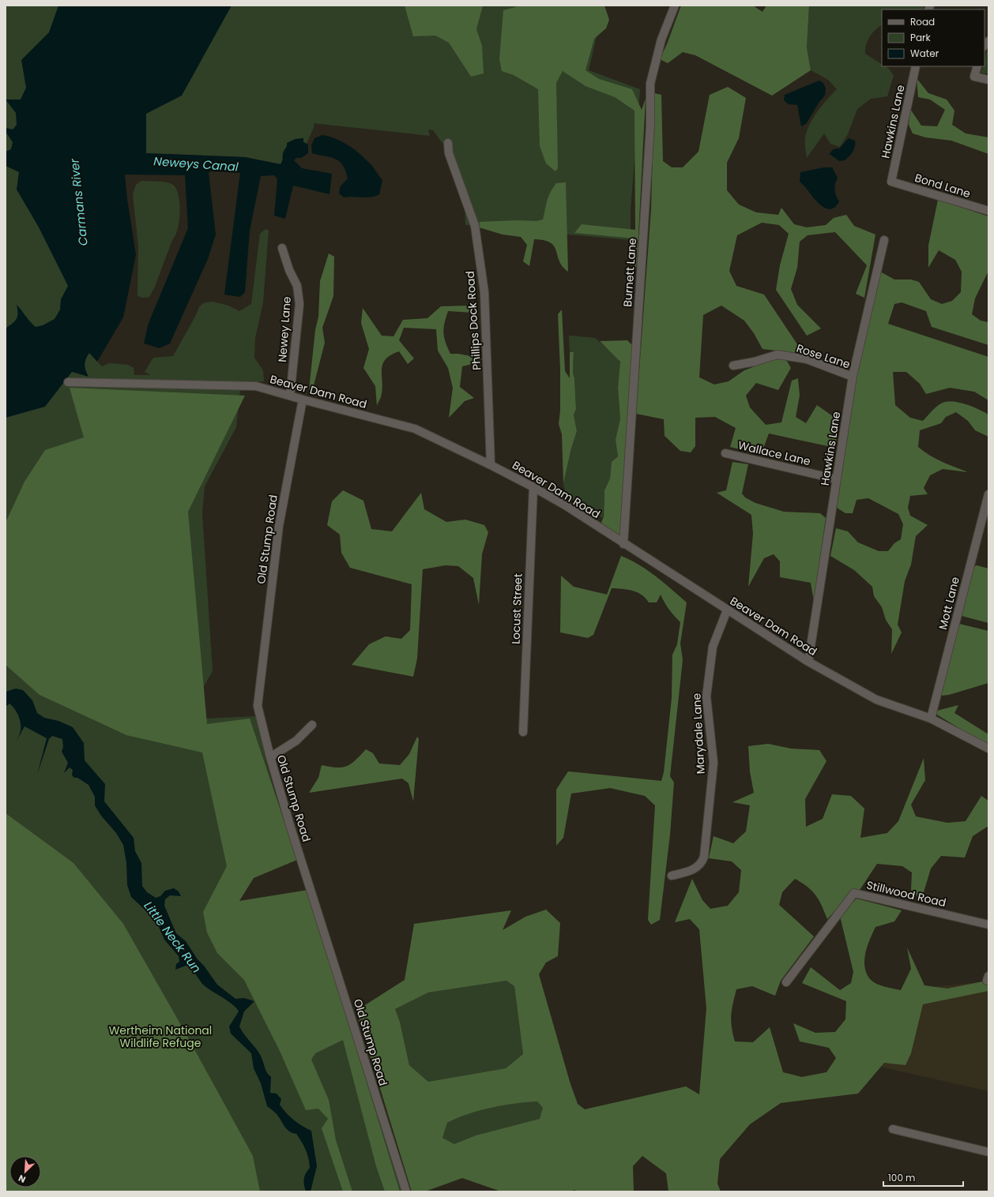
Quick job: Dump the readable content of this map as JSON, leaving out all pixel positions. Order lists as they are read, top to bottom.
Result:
{
  "streets": {
    "street": [
      "Hawkins Lane",
      "Bond Lane",
      "Burnett Lane",
      "Phillips Dock Road",
      "Newey Lane",
      "Rose Lane",
      "Beaver Dam Road",
      "Wallace Lane",
      "Old Stump Road",
      "Mott Lane",
      "Locust Street",
      "Marydale Lane",
      "Stillwood Road"
    ]
  },
  "crossings": [
    ["Hawkins Lane", "Bond Lane"],
    ["Hawkins Lane", "Rose Lane"],
    ["Hawkins Lane", "Beaver Dam Road"],
    ["Hawkins Lane", "Wallace Lane"],
    ["Burnett Lane", "Beaver Dam Road"],
    ["Phillips Dock Road", "Beaver Dam Road"],
    ["Newey Lane", "Beaver Dam Road"],
    ["Beaver Dam Road", "Old Stump Road"],
    ["Beaver Dam Road", "Mott Lane"],
    ["Beaver Dam Road", "Locust Street"],
    ["Beaver Dam Road", "Marydale Lane"]
  ],
  "water": ["Neweys Canal", "Carmans River", "Little Neck Run"],
  "parks": ["Wertheim National Wildlife Refuge"],
  "legend": ["Road", "Park", "Water"],
  "scale_bar": "100 m",
  "north": "bottom left"
}
